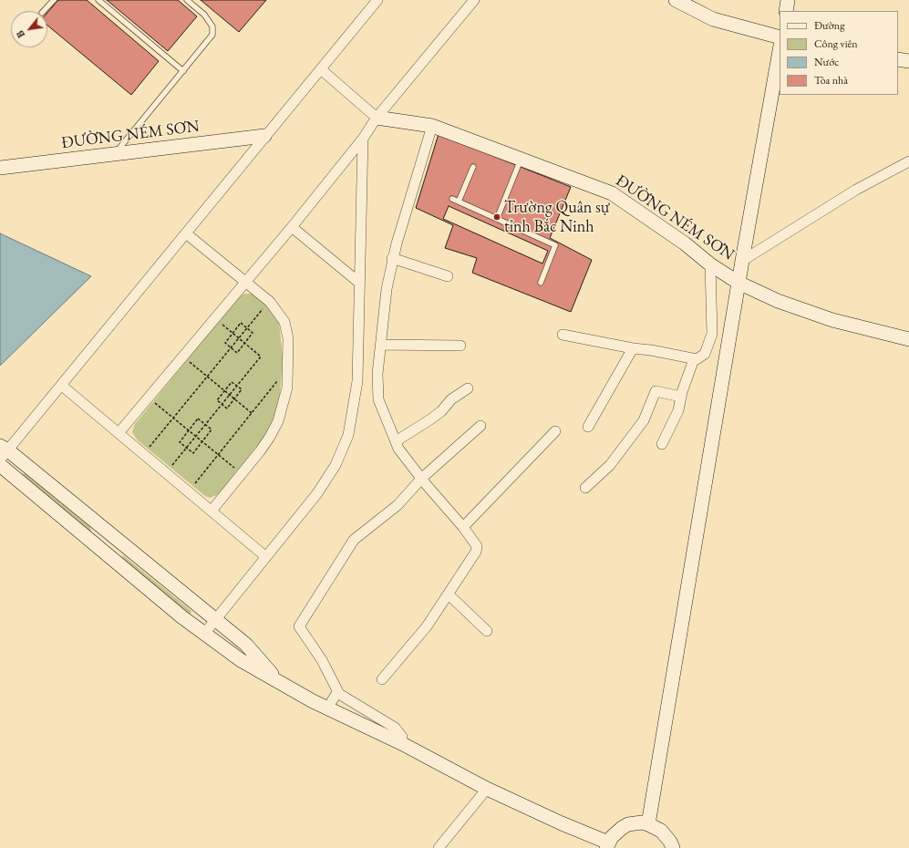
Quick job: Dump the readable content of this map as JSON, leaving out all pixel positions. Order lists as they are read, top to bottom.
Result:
{
  "streets": {
    "street": ["ĐƯỜNG NÉM SƠN"]
  },
  "places": ["Trường Quân sự tỉnh Bắc Ninh"],
  "legend": [
    "Đường",
    "Công viên",
    "Nước",
    "Tòa nhà"
  ],
  "north": "bottom left"
}
